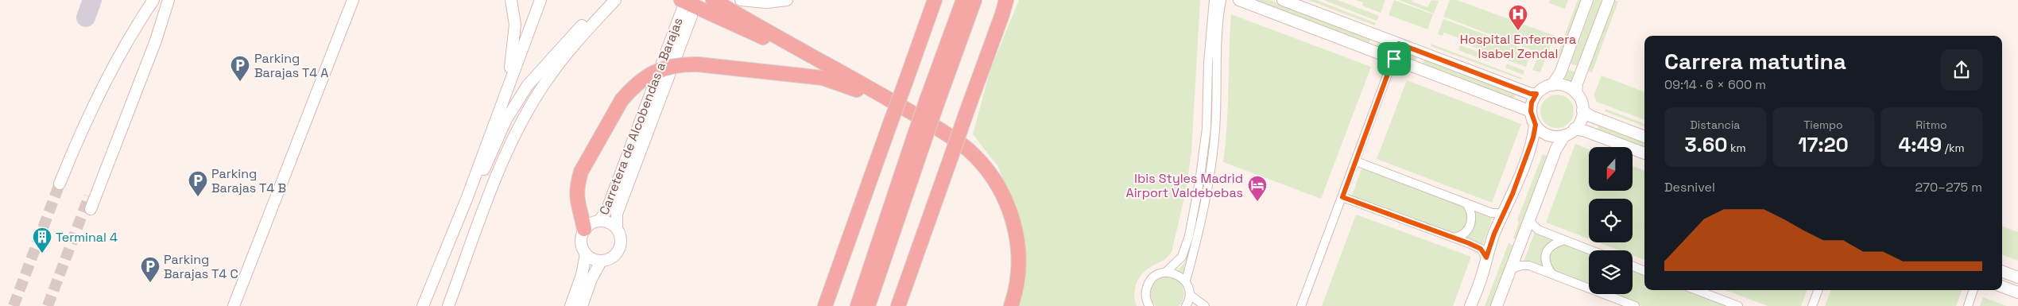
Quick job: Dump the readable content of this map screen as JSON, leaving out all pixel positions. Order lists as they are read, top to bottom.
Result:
{
  "streets": {
    "street": ["Carretera de Alcobendas a Barajas"]
  },
  "places": {
    "hospital": ["Hospital Enfermera Isabel Zendal"],
    "parking": ["Parking Barajas T4 A", "Parking Barajas T4 B", "Parking Barajas T4 C"],
    "hotel": ["Ibis Styles Madrid Airport Valdebebas"],
    "building": ["Terminal 4"]
  },
  "north": "bottom",
  "page": {
    "heading": ["Carrera matutina", "09:14 · 6 × 600 m"],
    "stats": [
      ["Distancia", "3.60 km"],
      ["Tiempo", "17:20"],
      ["Ritmo", "4:49 /km"]
    ],
    "chart": ["Desnivel", "270–275 m"]
  }
}
